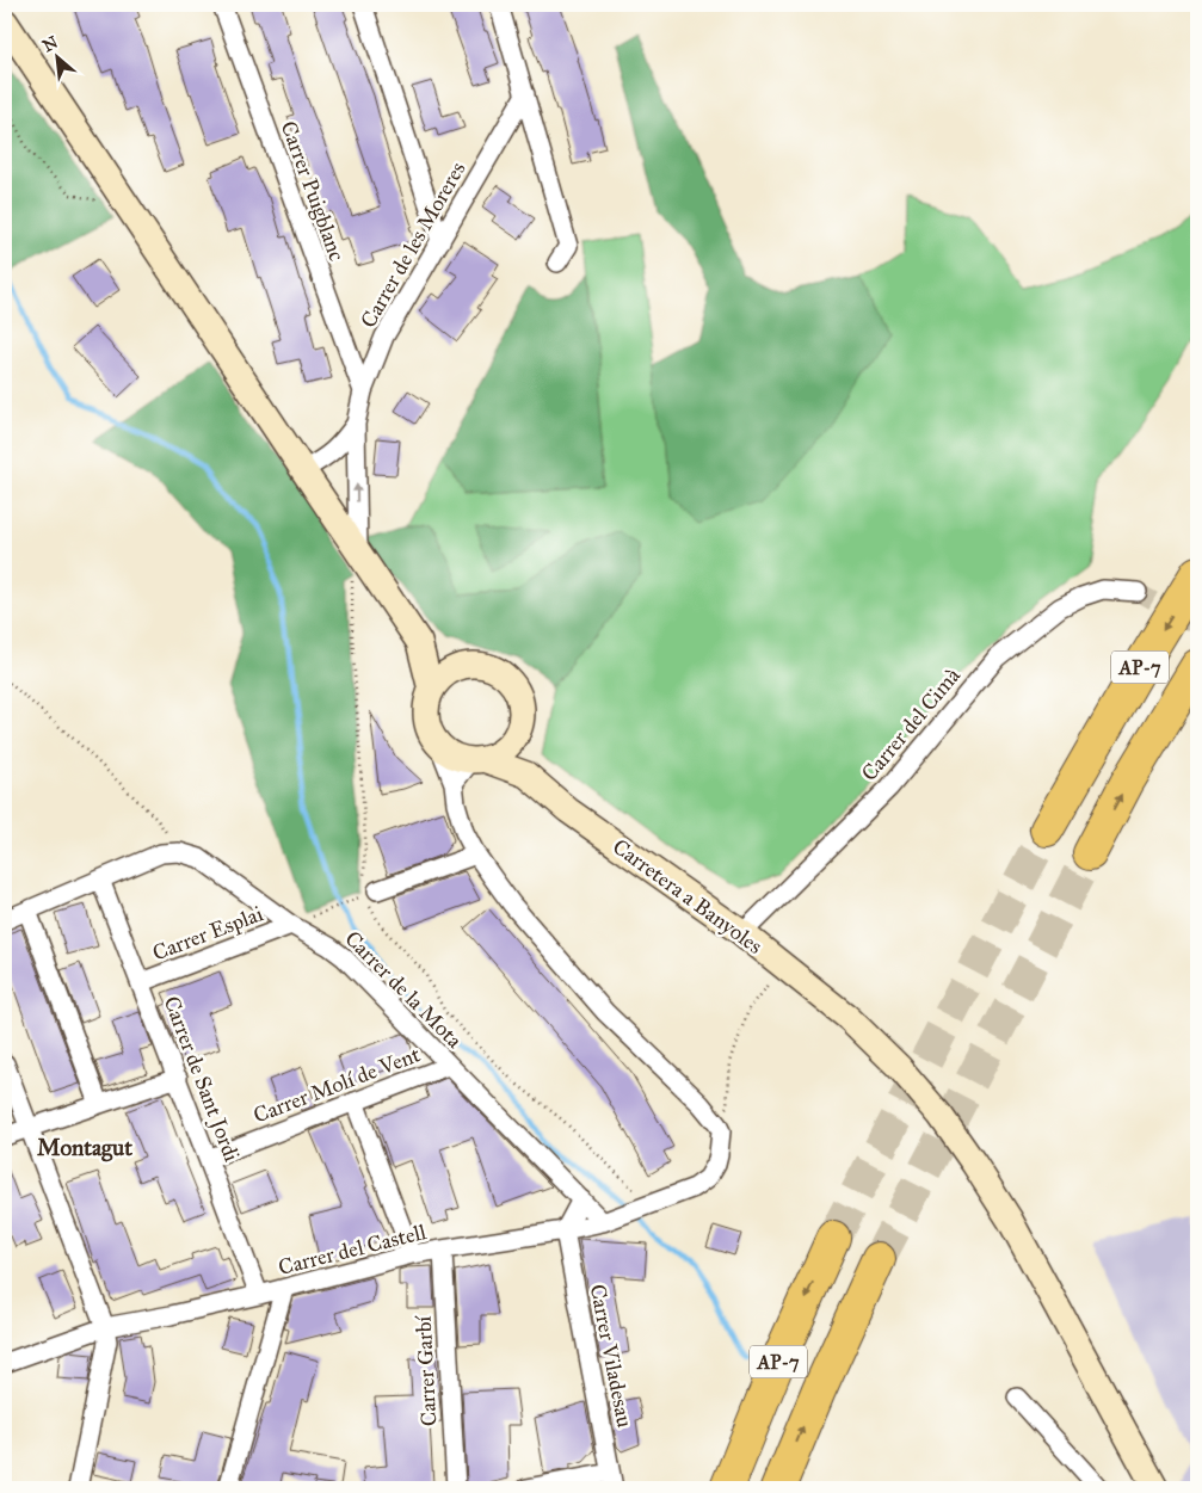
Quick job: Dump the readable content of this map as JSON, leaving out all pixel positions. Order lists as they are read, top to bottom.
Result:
{
  "streets": {
    "highway": ["AP-7"],
    "street": [
      "Carrer Puigblanc",
      "Carrer de les Moreres",
      "Carrer del Cimà",
      "Carretera a Banyoles",
      "Carrer Esplai",
      "Carrer de la Mota",
      "Carrer de Sant Jordi",
      "Carrer Molí de Vent",
      "Carrer del Castell",
      "Carrer Viladesau",
      "Carrer Garbí"
    ]
  },
  "crossings": [
    ["Carrer Puigblanc", "Carrer de les Moreres"],
    ["Carrer del Cimà", "Carretera a Banyoles"],
    ["Carrer Esplai", "Carrer de la Mota"],
    ["Carrer Esplai", "Carrer de Sant Jordi"],
    ["Carrer de la Mota", "Carrer Molí de Vent"],
    ["Carrer de la Mota", "Carrer del Castell"],
    ["Carrer de Sant Jordi", "Carrer Molí de Vent"],
    ["Carrer de Sant Jordi", "Carrer del Castell"],
    ["Carrer del Castell", "Carrer Viladesau"],
    ["Carrer del Castell", "Carrer Garbí"]
  ],
  "districts": ["Montagut"],
  "north": "top left"
}
